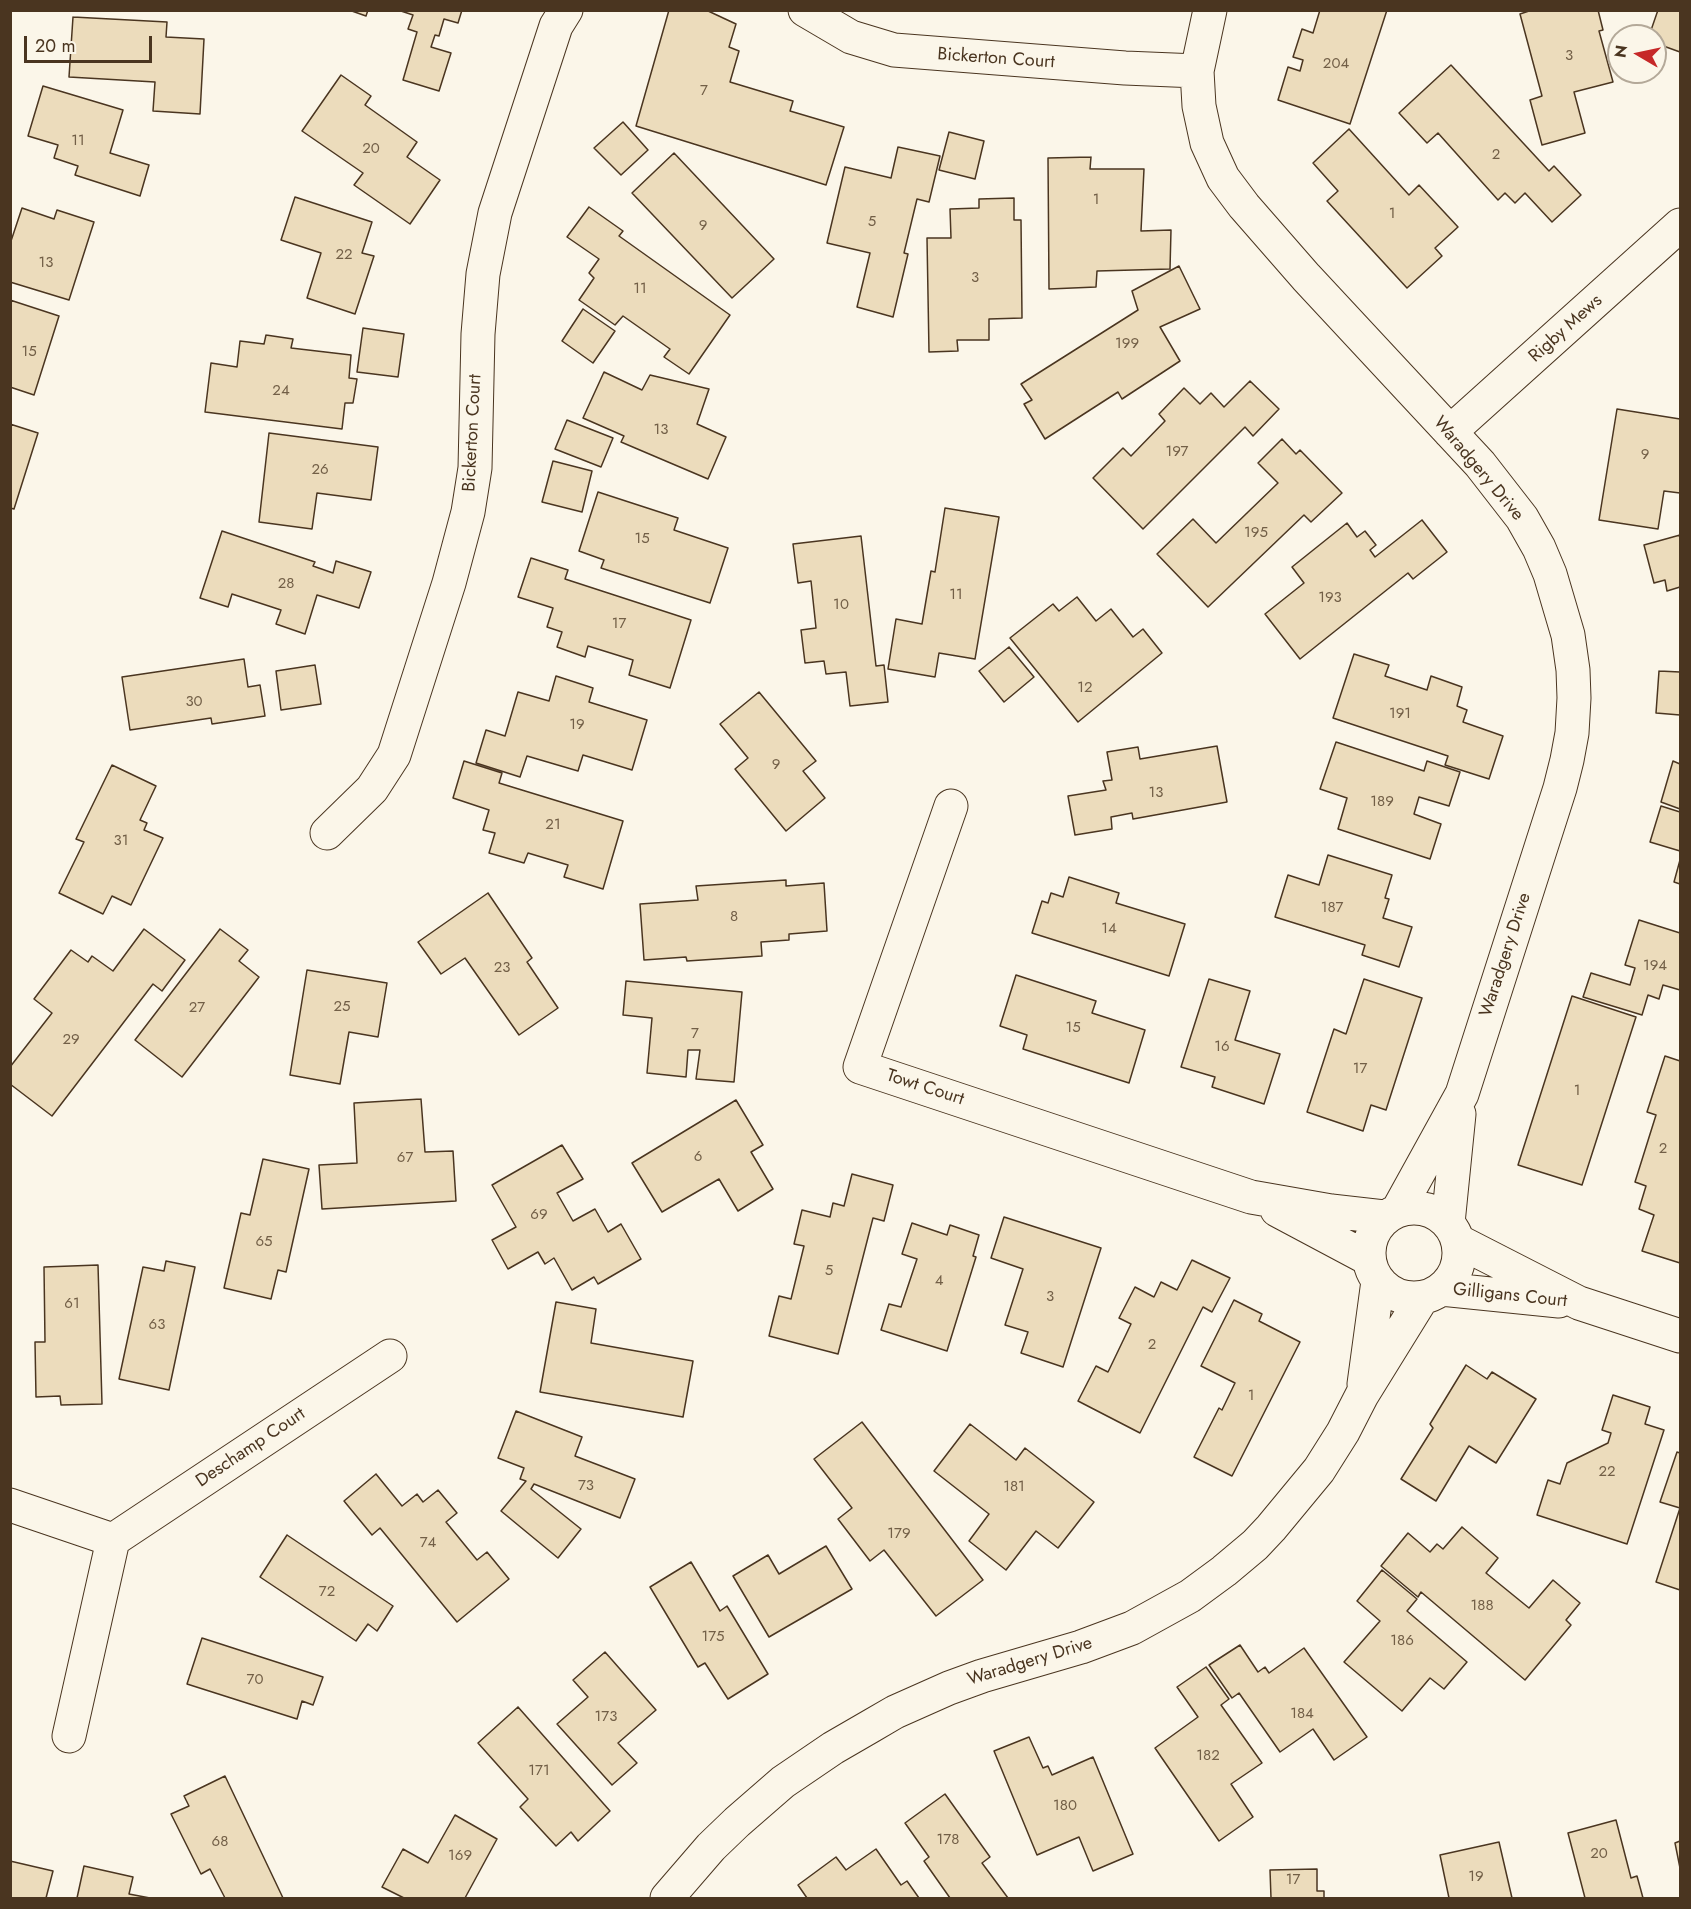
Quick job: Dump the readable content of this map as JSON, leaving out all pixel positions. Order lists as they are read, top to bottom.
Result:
{
  "streets": {
    "street": [
      "Bickerton Court",
      "Rigby Mews",
      "Waradgery Drive",
      "Towt Court",
      "Gilligans Court",
      "Deschamp Court"
    ]
  },
  "crossings": [
    ["Bickerton Court", "Waradgery Drive"],
    ["Rigby Mews", "Waradgery Drive"],
    ["Waradgery Drive", "Towt Court"],
    ["Waradgery Drive", "Gilligans Court"],
    ["Towt Court", "Gilligans Court"]
  ],
  "house_numbers": [
    "3",
    "204",
    "7",
    "11",
    "20",
    "2",
    "1",
    "1",
    "5",
    "9",
    "22",
    "13",
    "3",
    "11",
    "199",
    "15",
    "24",
    "13",
    "197",
    "9",
    "26",
    "195",
    "15",
    "28",
    "11",
    "193",
    "10",
    "17",
    "12",
    "30",
    "191",
    "19",
    "9",
    "13",
    "189",
    "21",
    "31",
    "187",
    "8",
    "14",
    "194",
    "23",
    "25",
    "27",
    "15",
    "7",
    "29",
    "16",
    "17",
    "1",
    "2",
    "6",
    "67",
    "69",
    "65",
    "5",
    "4",
    "3",
    "61",
    "63",
    "2",
    "1",
    "22",
    "73",
    "181",
    "179",
    "74",
    "72",
    "188",
    "175",
    "186",
    "70",
    "184",
    "173",
    "182",
    "171",
    "180",
    "178",
    "68",
    "20",
    "169",
    "19",
    "17"
  ],
  "scale_bar": "20 m",
  "north": "left"
}
